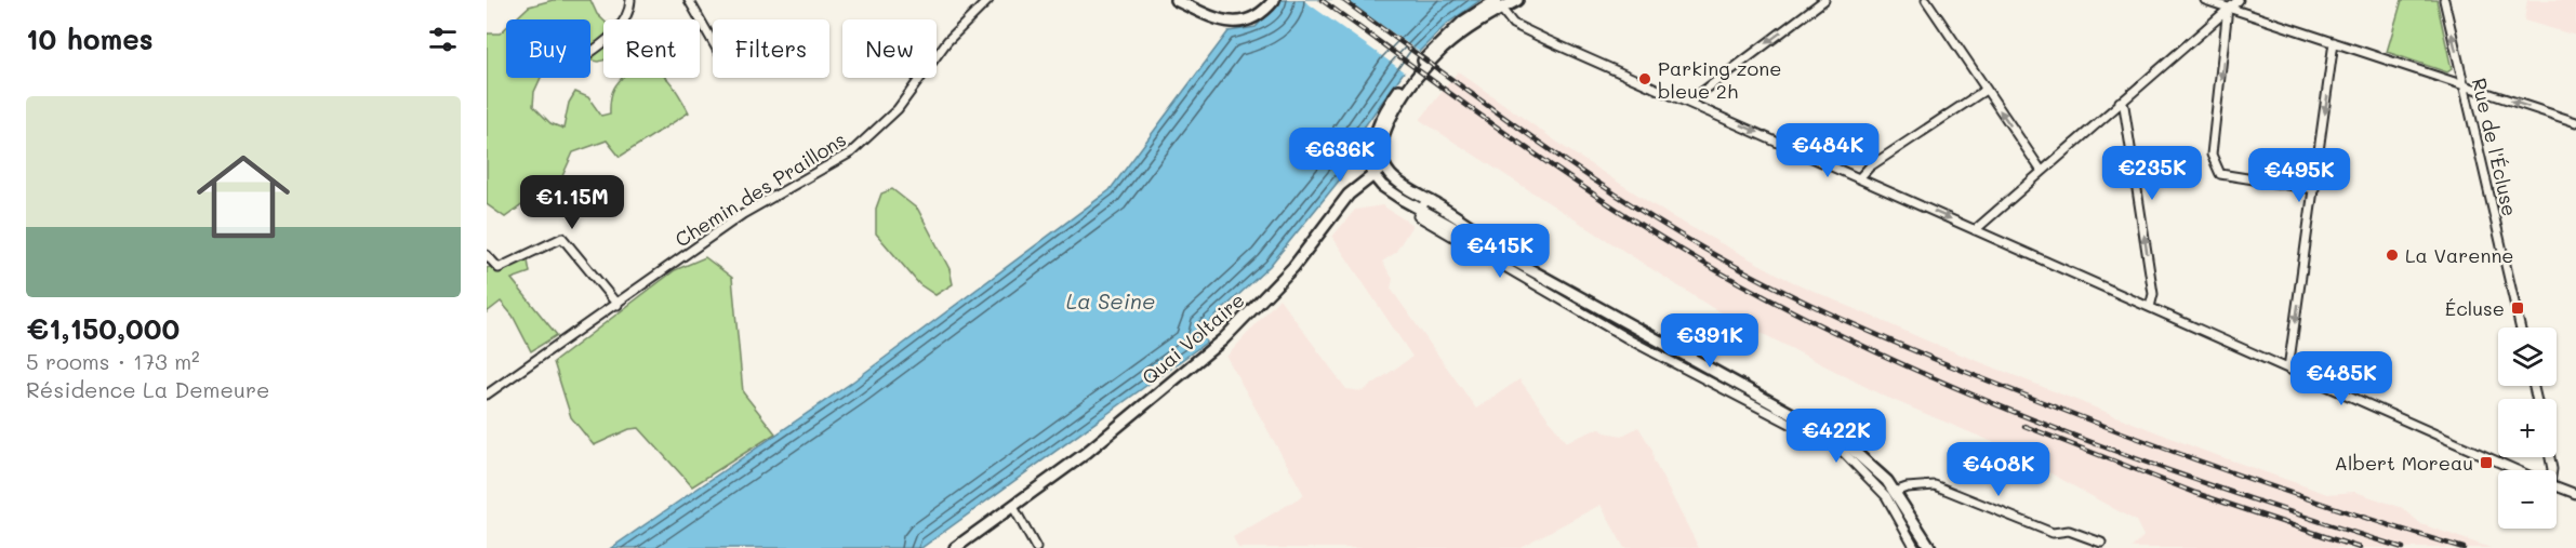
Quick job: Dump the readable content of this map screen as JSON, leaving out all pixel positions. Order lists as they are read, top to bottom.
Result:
{
  "streets": {
    "street": ["Rue de l'Écluse", "Chemin des Praillons", "Quai Voltaire"]
  },
  "water": ["La Seine"],
  "places": {
    "other": ["Parking zone bleue 2h", "La Varenne"],
    "transit": ["Écluse", "Albert Moreau"]
  },
  "page": {
    "heading": "10 homes",
    "chip": [
      "Buy",
      "Rent",
      "Filters",
      "New"
    ],
    "list": [
      {
        "name": "€1,150,000",
        "note": "5 rooms · 173 m² · Résidence La Demeure"
      }
    ],
    "price": [
      "€484K",
      "€636K",
      "€235K",
      "€495K",
      "€1.15M",
      "€415K",
      "€391K",
      "€485K",
      "€422K",
      "€408K"
    ],
    "map_buttons": ["+", "−"]
  }
}
